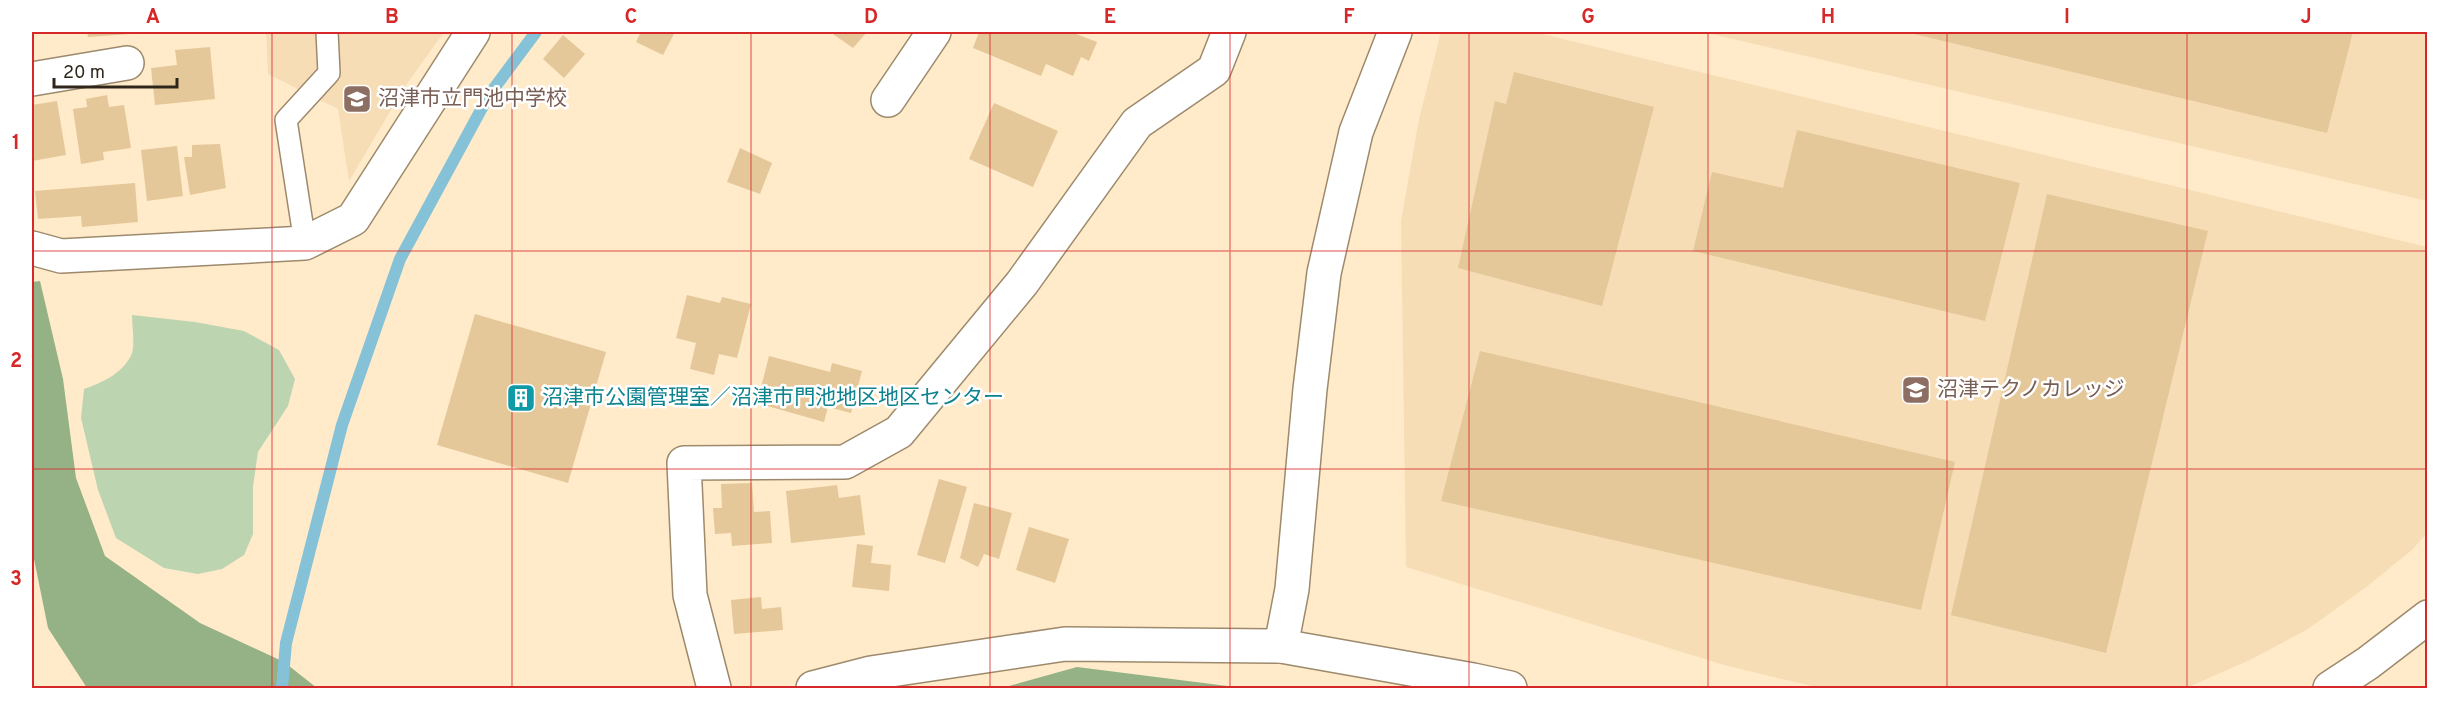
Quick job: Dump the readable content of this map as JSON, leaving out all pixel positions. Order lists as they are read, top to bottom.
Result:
{
  "places": {
    "school or university": ["沼津市立門池中学校", "沼津テクノカレッジ"],
    "building": ["沼津市公園管理室／沼津市門池地区地区センター"]
  },
  "scale_bar": "20 m",
  "grid": {
    "columns": [
      "A",
      "B",
      "C",
      "D",
      "E",
      "F",
      "G",
      "H",
      "I",
      "J"
    ],
    "rows": ["1", "2", "3"]
  }
}
